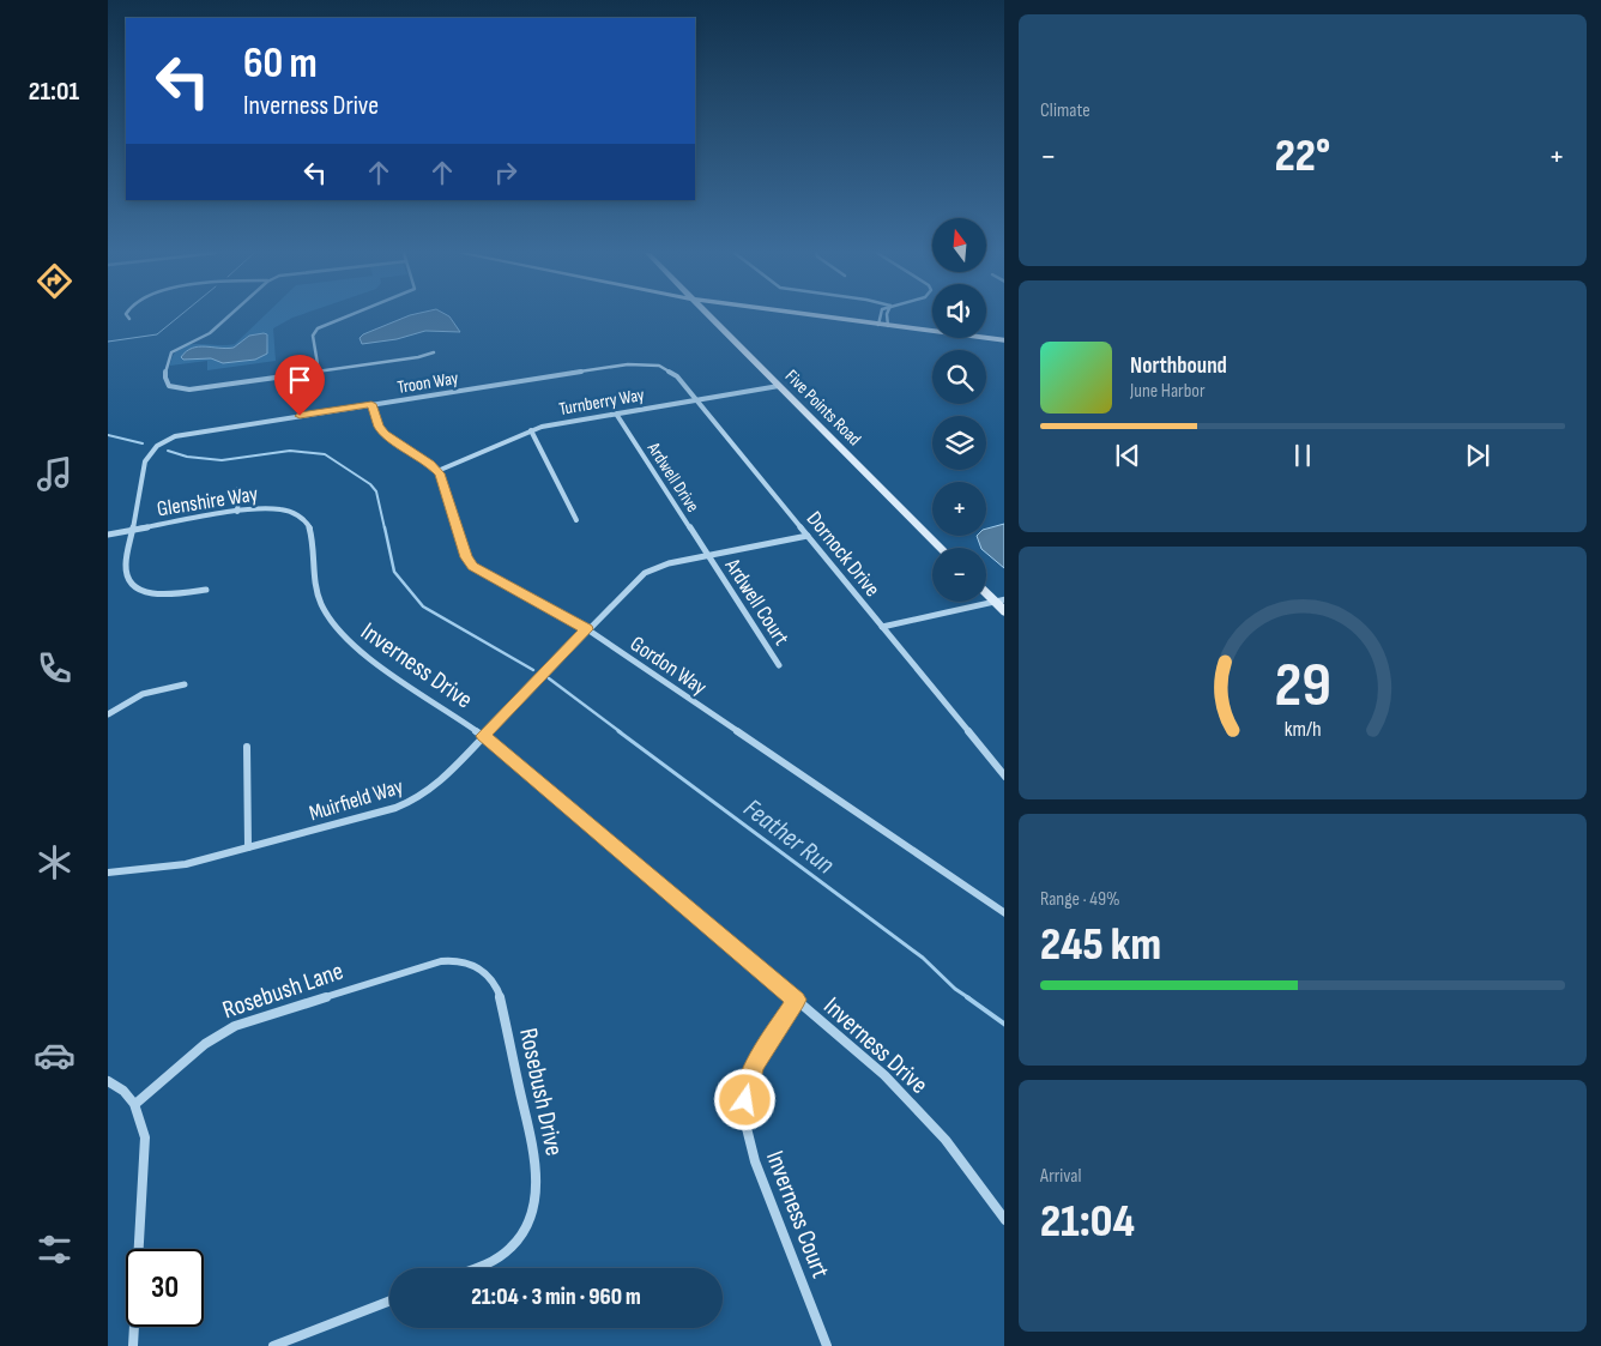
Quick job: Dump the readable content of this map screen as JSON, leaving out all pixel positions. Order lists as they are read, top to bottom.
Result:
{
  "streets": {
    "main road": ["Five Points Road"],
    "street": [
      "Troon Way",
      "Turnberry Way",
      "Ardwell Drive",
      "Glenshire Way",
      "Dornock Drive",
      "Ardwell Court",
      "Inverness Drive",
      "Gordon Way",
      "Muirfield Way",
      "Rosebush Lane",
      "Rosebush Drive",
      "Inverness Court"
    ]
  },
  "crossings": [
    ["Troon Way", "Glenshire Way"],
    ["Troon Way", "Dornock Drive"],
    ["Turnberry Way", "Five Points Road"],
    ["Turnberry Way", "Ardwell Drive"],
    ["Turnberry Way", "Dornock Drive"],
    ["Turnberry Way", "Gordon Way"],
    ["Ardwell Drive", "Ardwell Court"],
    ["Ardwell Drive", "Muirfield Way"],
    ["Glenshire Way", "Inverness Drive"],
    ["Dornock Drive", "Muirfield Way"],
    ["Ardwell Court", "Muirfield Way"],
    ["Inverness Drive", "Muirfield Way"],
    ["Inverness Drive", "Inverness Court"],
    ["Gordon Way", "Muirfield Way"],
    ["Rosebush Lane", "Rosebush Drive"]
  ],
  "water": ["Feather Run"],
  "north": "top",
  "page": {
    "tabs": "21:01",
    "tile": [
      "Climate",
      ["Range · 49%", "245 km"],
      ["Arrival", "21:04"]
    ],
    "turn": ["60 m", "Inverness Drive"],
    "heat": ["−", "22°", "+"],
    "map_buttons": ["+", "−"],
    "song": ["Northbound", "June Harbor"],
    "limit": "30",
    "trip": "21:04 · 3 min · 960 m",
    "gauge": ["29", "km/h"]
  }
}
